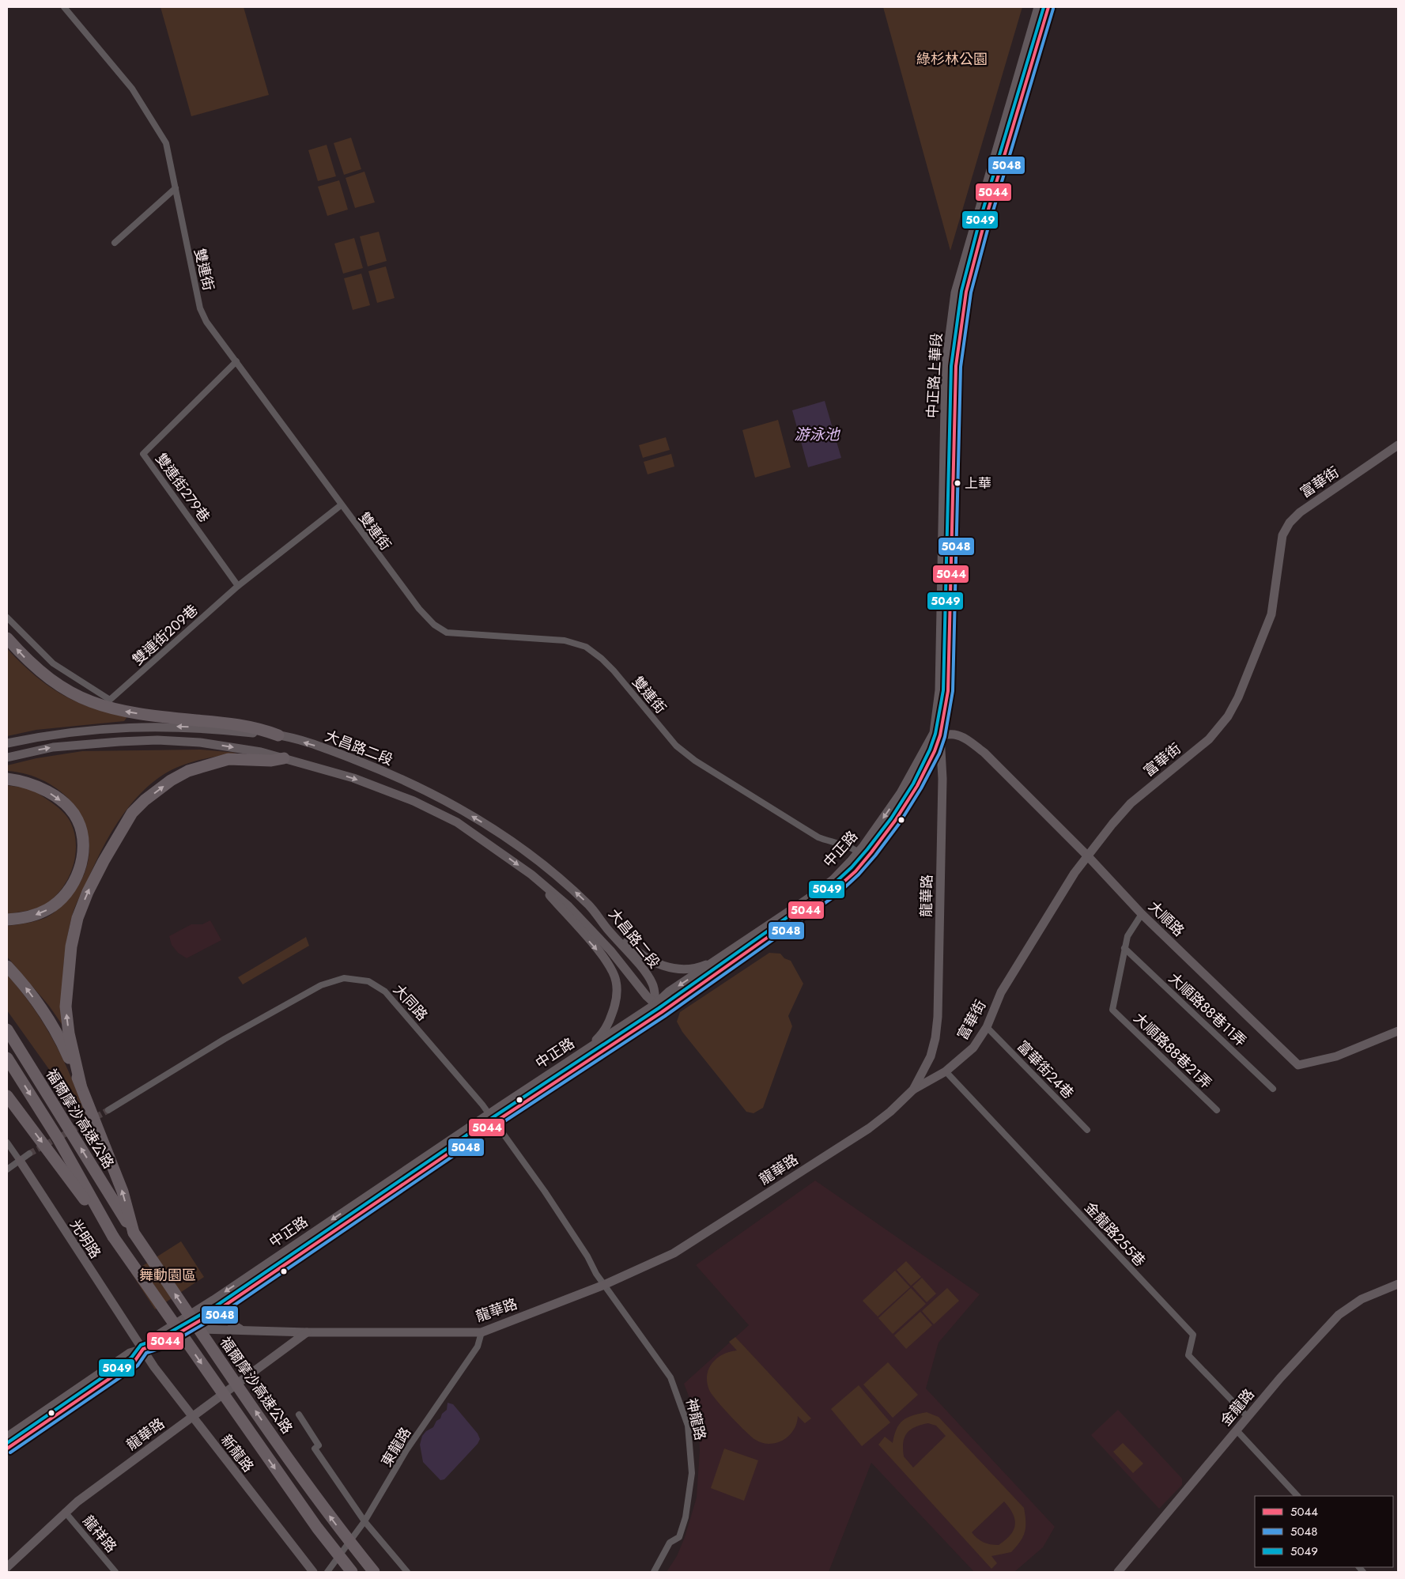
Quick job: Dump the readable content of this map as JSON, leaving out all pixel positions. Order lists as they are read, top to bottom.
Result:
{
  "streets": {
    "highway": ["福爾摩沙高速公路"],
    "main road": [
      "中正路上華段",
      "富華街",
      "大昌路二段",
      "中正路",
      "龍華路",
      "大順路",
      "光明路",
      "金龍路",
      "新龍路"
    ],
    "street": [
      "雙連街",
      "雙連街279巷",
      "雙連街209巷",
      "大同路",
      "大順路88巷11弄",
      "大順路88巷21弄",
      "富華街24巷",
      "金龍路255巷",
      "神龍路",
      "東龍路",
      "龍祥路"
    ]
  },
  "crossings": [
    ["雙連街", "雙連街279巷"],
    ["雙連街", "雙連街209巷"],
    ["雙連街", "中正路"],
    ["中正路上華段", "中正路"],
    ["中正路上華段", "龍華路"],
    ["中正路上華段", "大順路"],
    ["富華街", "龍華路"],
    ["富華街", "大順路"],
    ["富華街", "富華街24巷"],
    ["富華街", "金龍路255巷"],
    ["雙連街279巷", "雙連街209巷"],
    ["大昌路二段", "中正路"],
    ["中正路", "龍華路"],
    ["中正路", "大順路"],
    ["中正路", "大同路"],
    ["中正路", "光明路"],
    ["中正路", "新龍路"],
    ["龍華路", "大順路"],
    ["龍華路", "大同路"],
    ["龍華路", "神龍路"],
    ["龍華路", "東龍路"],
    ["龍華路", "新龍路"],
    ["龍華路", "龍祥路"],
    ["大同路", "神龍路"],
    ["大順路88巷11弄", "大順路88巷21弄"],
    ["金龍路255巷", "金龍路"],
    ["光明路", "新龍路"]
  ],
  "water": ["游泳池"],
  "parks": ["綠杉林公園", "舞動園區"],
  "places": ["上華"],
  "lines": ["transit line 5044", "transit line 5049", "transit line 5048"],
  "legend": ["5044", "5048", "5049"]
}
